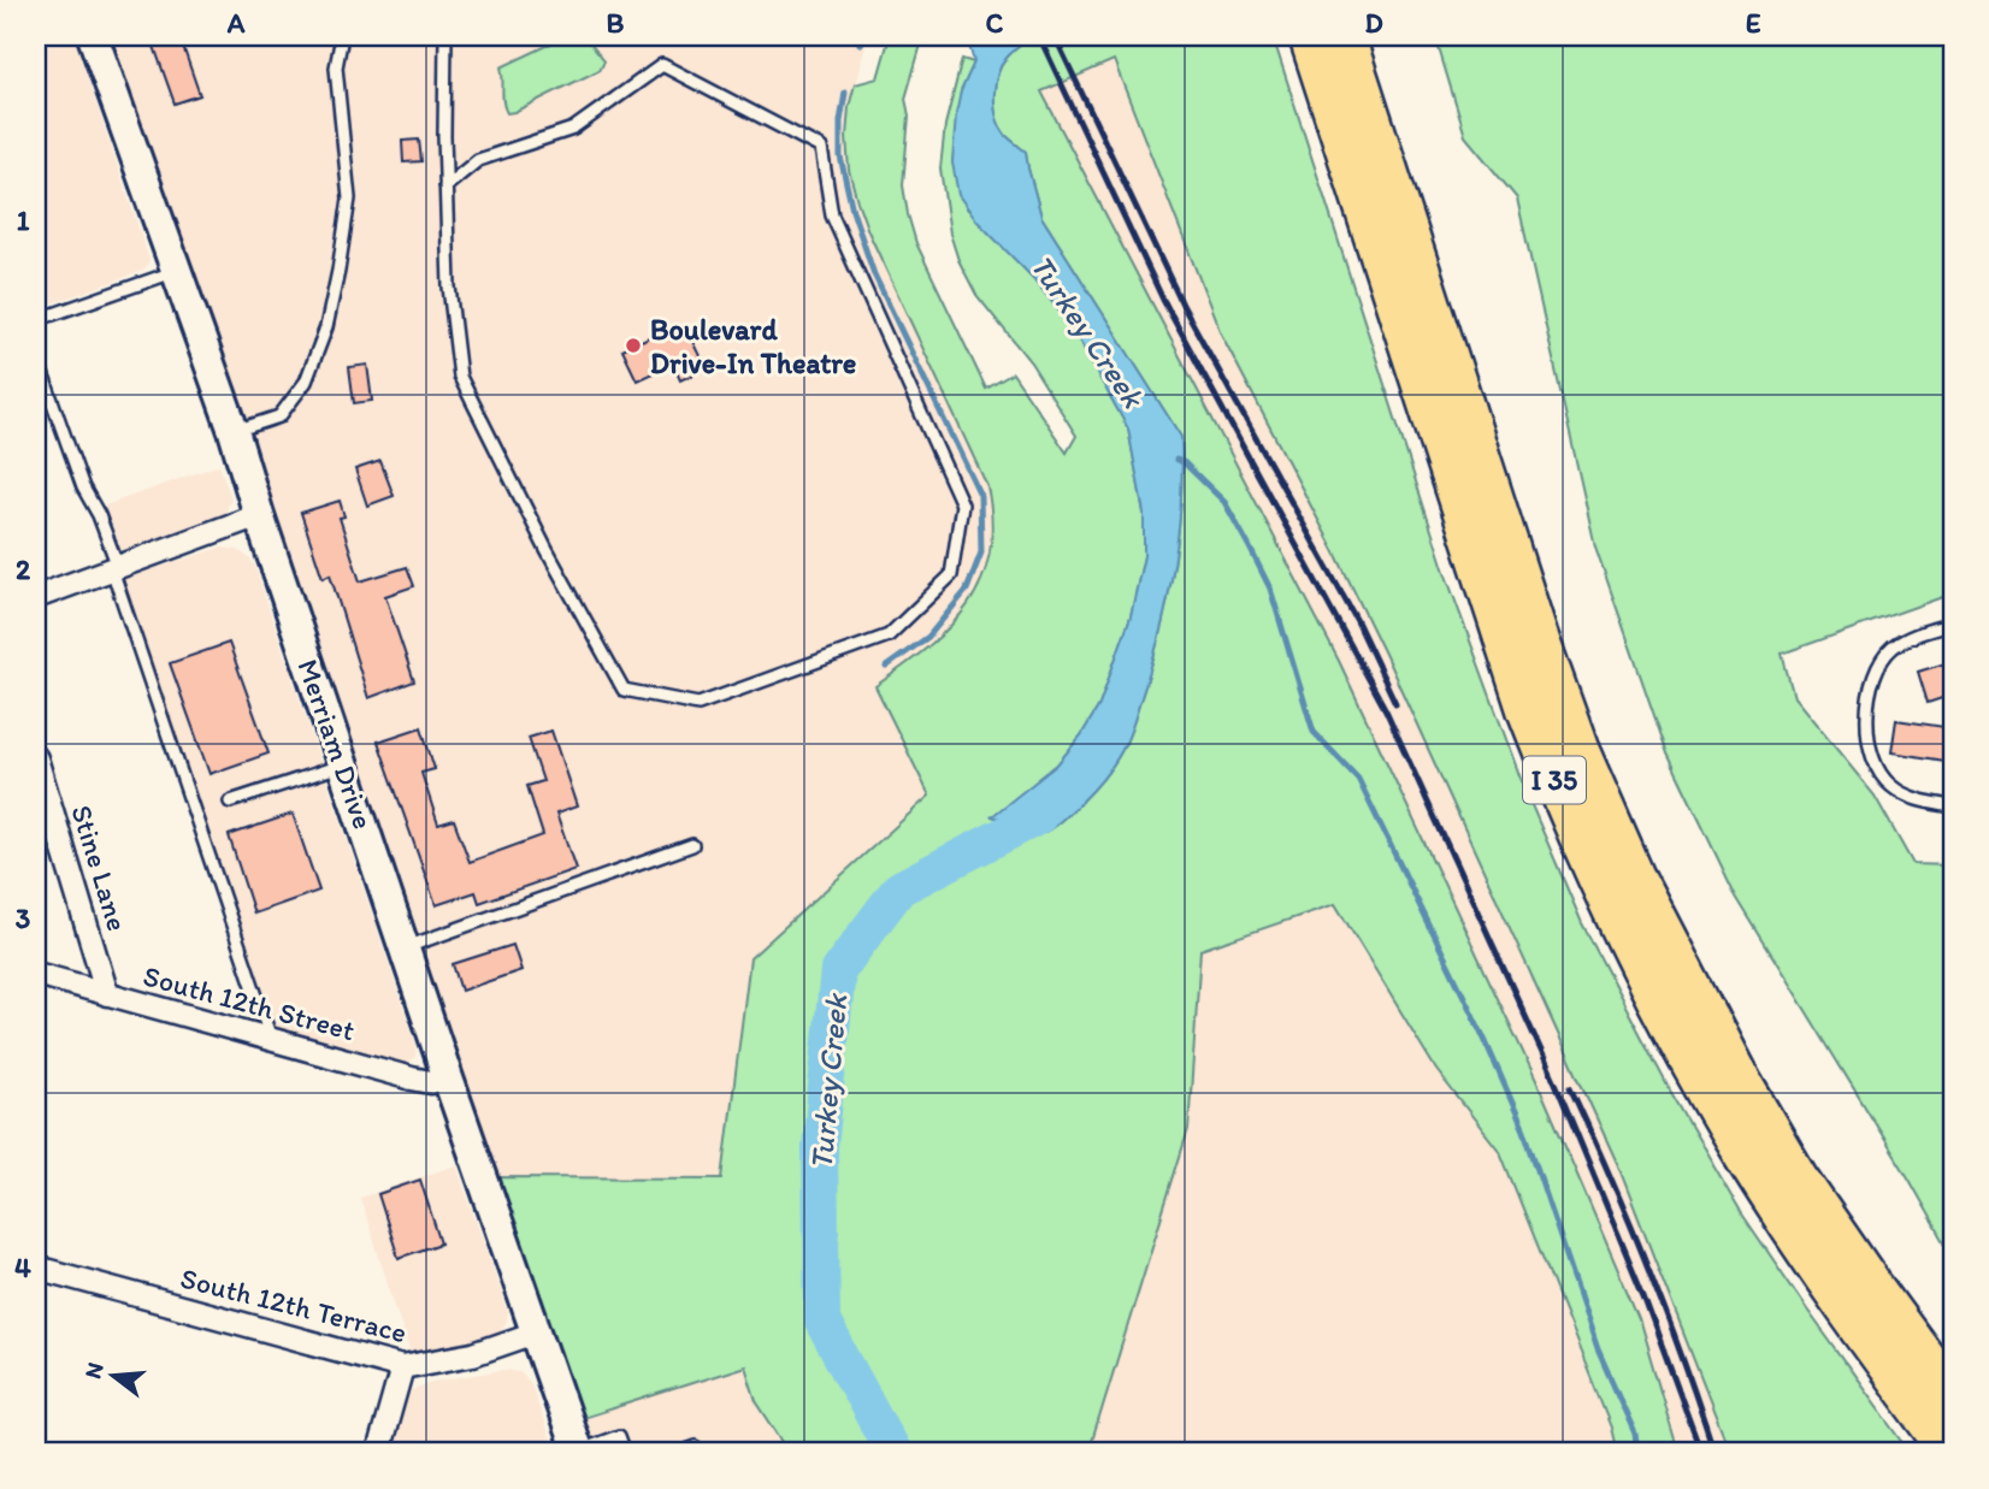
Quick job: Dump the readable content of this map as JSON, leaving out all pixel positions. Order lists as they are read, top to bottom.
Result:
{
  "streets": {
    "highway": ["I 35"],
    "main road": ["Merriam Drive"],
    "street": ["Stine Lane", "South 12th Street", "South 12th Terrace"]
  },
  "crossings": [
    ["Merriam Drive", "South 12th Street"],
    ["Merriam Drive", "South 12th Terrace"],
    ["Stine Lane", "South 12th Street"]
  ],
  "water": ["Turkey Creek"],
  "places": ["Boulevard Drive-In Theatre"],
  "north": "left",
  "grid": {
    "columns": [
      "A",
      "B",
      "C",
      "D",
      "E"
    ],
    "rows": [
      "1",
      "2",
      "3",
      "4"
    ]
  }
}
